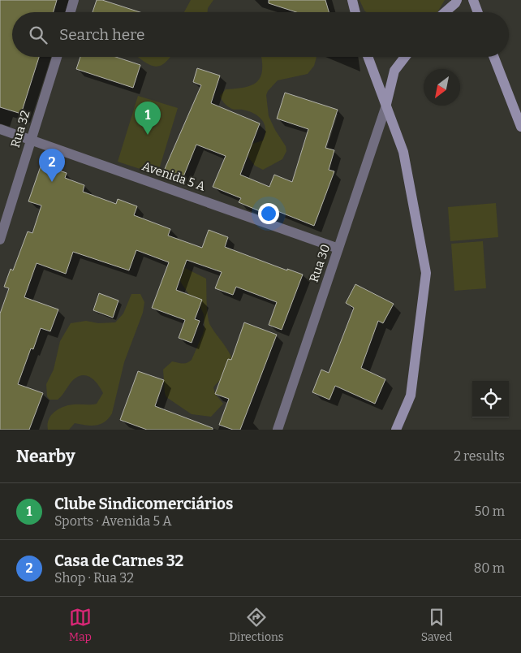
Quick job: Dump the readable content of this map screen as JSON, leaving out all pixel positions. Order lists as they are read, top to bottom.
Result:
{
  "streets": {
    "street": ["Rua 32", "Avenida 5 A", "Rua 30"]
  },
  "crossings": [
    ["Rua 32", "Avenida 5 A"],
    ["Avenida 5 A", "Rua 30"]
  ],
  "north": "bottom left",
  "page": {
    "search": "Search here",
    "pins": ["1", "2"],
    "heading": ["Nearby", "2 results"],
    "list": [
      {
        "mark": "1",
        "name": "Clube Sindicomerciários",
        "note": "Sports · Avenida 5 A",
        "value": "50 m"
      },
      {
        "mark": "2",
        "name": "Casa de Carnes 32",
        "note": "Shop · Rua 32",
        "value": "80 m"
      }
    ],
    "nav": ["Map", "Directions", "Saved"]
  }
}
